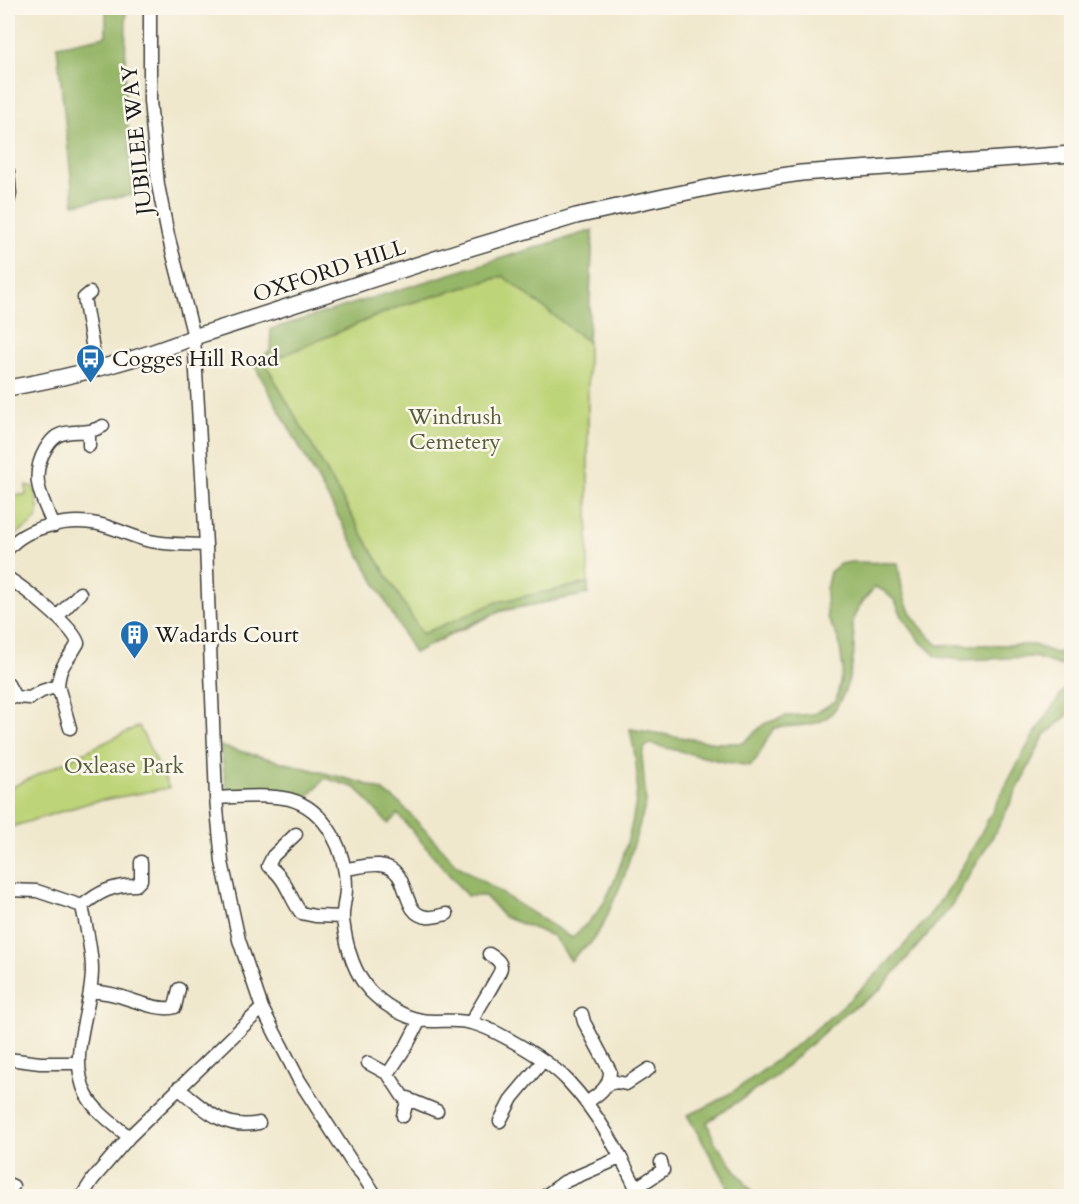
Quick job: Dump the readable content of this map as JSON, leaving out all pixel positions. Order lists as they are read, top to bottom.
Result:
{
  "streets": {
    "main road": ["OXFORD HILL"],
    "street": ["JUBILEE WAY"]
  },
  "crossings": [
    ["JUBILEE WAY", "OXFORD HILL"]
  ],
  "parks": ["Windrush Cemetery", "Oxlease Park"],
  "places": {
    "bus stop": ["Cogges Hill Road"],
    "building": ["Wadards Court"]
  }
}
